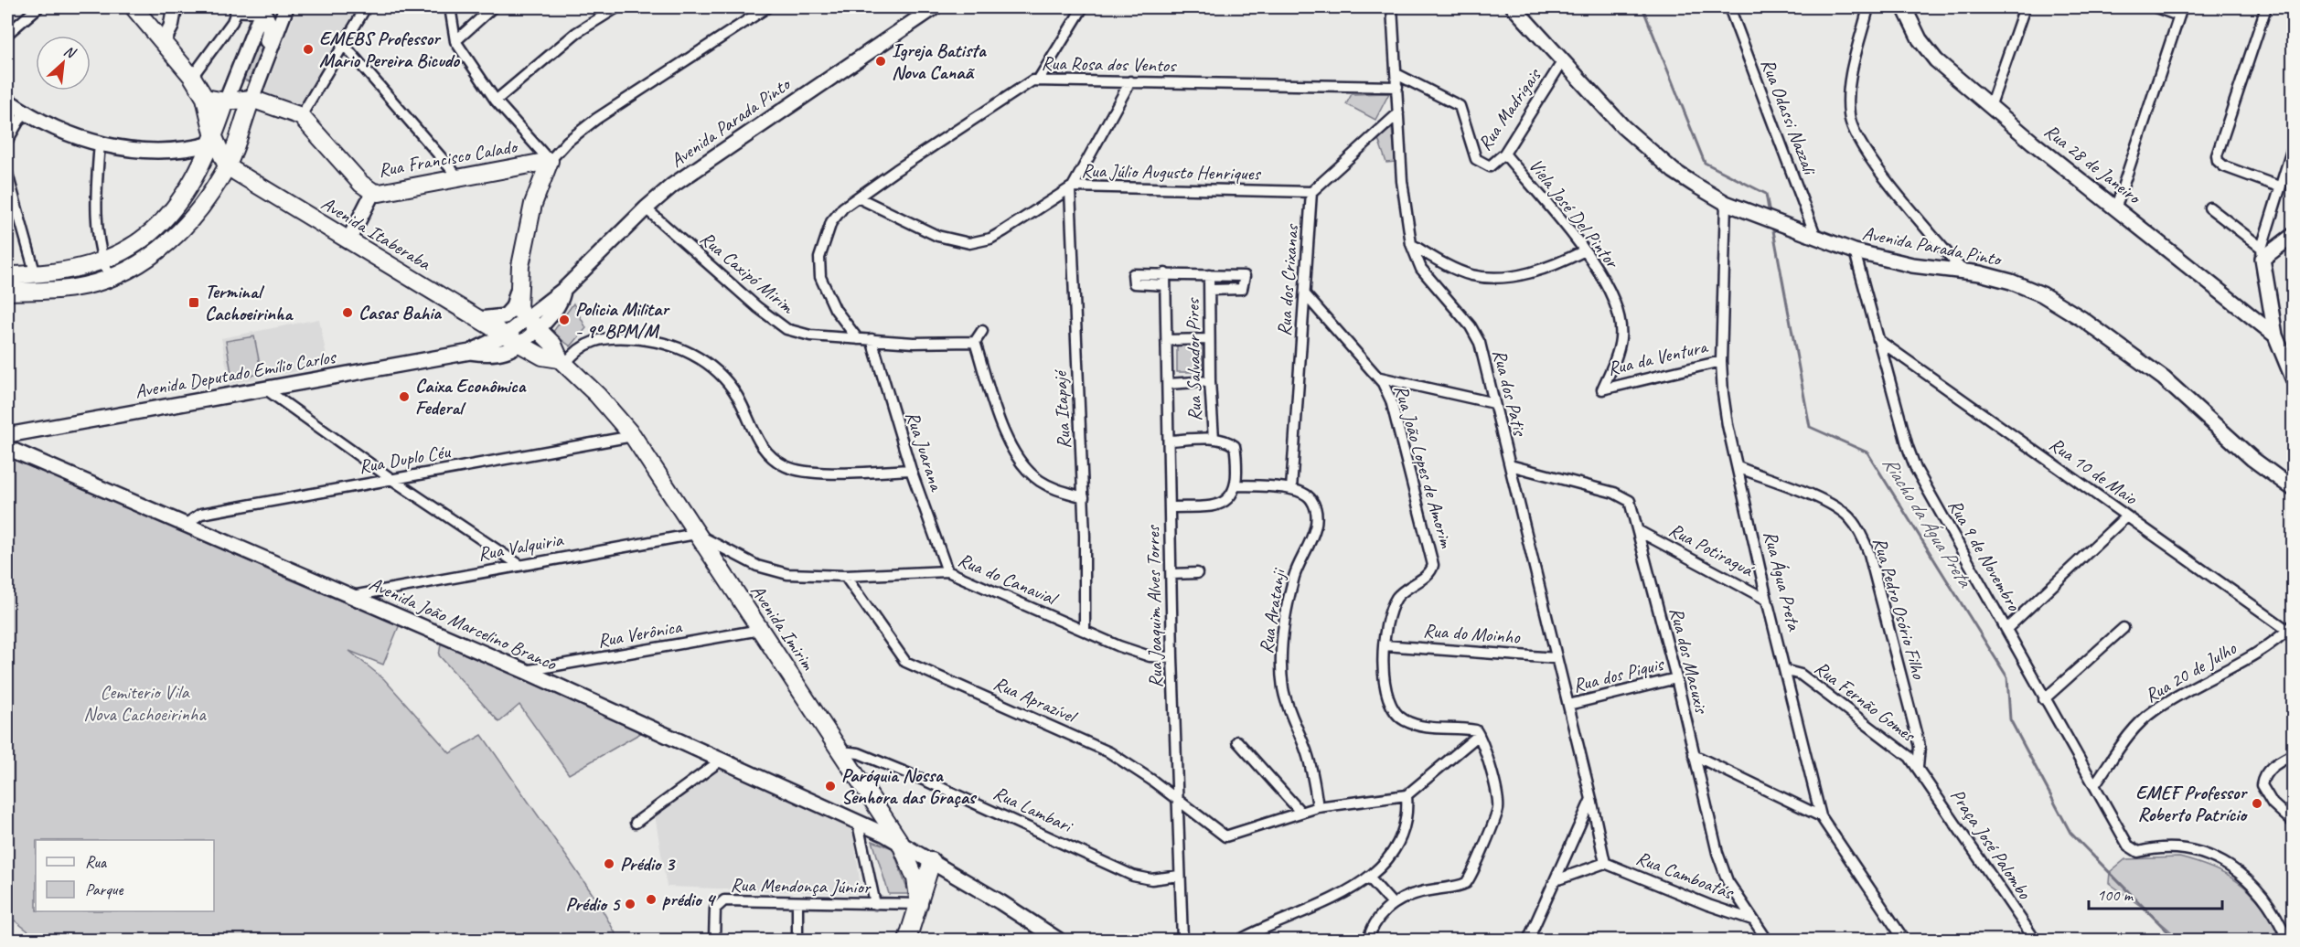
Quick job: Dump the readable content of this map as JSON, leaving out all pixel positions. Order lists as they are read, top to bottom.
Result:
{
  "streets": {
    "main road": [
      "Avenida Parada Pinto",
      "Rua Francisco Calado",
      "Rua 28 de Janeiro",
      "Avenida Itaberaba",
      "Avenida Deputado Emílio Carlos",
      "Avenida João Marcelino Branco",
      "Avenida Imirim"
    ],
    "street": [
      "Rua Rosa dos Ventos",
      "Rua Madrigais",
      "Rua Odassi Nazzali",
      "Rua Júlio Augusto Henriques",
      "Viela José Del Pintor",
      "Rua Caxipó Mirim",
      "Rua dos Crixanas",
      "Rua da Ventura",
      "Rua Salvador Pires",
      "Rua dos Patis",
      "Rua Itapajé",
      "Rua Juarana",
      "Rua Duplo Céu",
      "Rua João Lopes de Amorim",
      "Rua 10 de Maio",
      "Rua Valquiria",
      "Rua Potiraguá",
      "Rua 9 de Novembro",
      "Rua do Canavial",
      "Rua Água Preta",
      "Rua Joaquim Alves Torres",
      "Rua Pedro Osório Filho",
      "Rua Aratanji",
      "Rua Verônica",
      "Rua do Moinho",
      "Rua dos Macuxis",
      "Rua 20 de Julho",
      "Rua dos Piquis",
      "Rua Aprazível",
      "Rua Fernão Gomes",
      "Rua Lambari",
      "Praça José Palombo",
      "Rua Camboatás",
      "Rua Mendonça Júnior"
    ]
  },
  "crossings": [
    ["Rua Rosa dos Ventos", "Rua Júlio Augusto Henriques"],
    ["Rua Rosa dos Ventos", "Rua Caxipó Mirim"],
    ["Rua Rosa dos Ventos", "Rua dos Patis"],
    ["Rua Madrigais", "Avenida Parada Pinto"],
    ["Rua Madrigais", "Viela José Del Pintor"],
    ["Rua Madrigais", "Rua dos Patis"],
    ["Rua Odassi Nazzali", "Avenida Parada Pinto"],
    ["Avenida Parada Pinto", "Avenida Itaberaba"],
    ["Avenida Parada Pinto", "Rua Caxipó Mirim"],
    ["Avenida Parada Pinto", "Avenida Deputado Emílio Carlos"],
    ["Avenida Parada Pinto", "Rua 9 de Novembro"],
    ["Avenida Parada Pinto", "Rua Água Preta"],
    ["Avenida Parada Pinto", "Avenida Imirim"],
    ["Rua Francisco Calado", "Avenida Itaberaba"],
    ["Rua Júlio Augusto Henriques", "Rua dos Crixanas"],
    ["Rua Júlio Augusto Henriques", "Rua Itapajé"],
    ["Viela José Del Pintor", "Rua da Ventura"],
    ["Avenida Itaberaba", "Avenida Deputado Emílio Carlos"],
    ["Avenida Itaberaba", "Avenida Imirim"],
    ["Rua Caxipó Mirim", "Rua Juarana"],
    ["Rua dos Crixanas", "Rua João Lopes de Amorim"],
    ["Rua dos Crixanas", "Rua Aratanji"],
    ["Rua da Ventura", "Rua Água Preta"],
    ["Avenida Deputado Emílio Carlos", "Avenida Imirim"],
    ["Rua dos Patis", "Rua do Moinho"],
    ["Rua dos Patis", "Rua dos Macuxis"],
    ["Rua dos Patis", "Rua dos Piquis"],
    ["Rua dos Patis", "Rua Camboatás"],
    ["Rua Itapajé", "Rua do Canavial"],
    ["Rua Juarana", "Rua do Canavial"],
    ["Rua Duplo Céu", "Avenida João Marcelino Branco"],
    ["Rua Duplo Céu", "Avenida Imirim"],
    ["Rua João Lopes de Amorim", "Rua do Moinho"],
    ["Rua 10 de Maio", "Rua 9 de Novembro"],
    ["Rua 10 de Maio", "Rua 20 de Julho"],
    ["Rua Valquiria", "Rua do Canavial"],
    ["Rua Valquiria", "Avenida João Marcelino Branco"],
    ["Rua Valquiria", "Avenida Imirim"],
    ["Rua Potiraguá", "Rua Água Preta"],
    ["Rua Potiraguá", "Rua dos Macuxis"],
    ["Rua 9 de Novembro", "Rua 20 de Julho"],
    ["Rua do Canavial", "Rua Joaquim Alves Torres"],
    ["Rua do Canavial", "Avenida Imirim"],
    ["Rua do Canavial", "Rua Aprazível"],
    ["Rua Água Preta", "Rua Pedro Osório Filho"],
    ["Rua Água Preta", "Rua Fernão Gomes"],
    ["Rua Joaquim Alves Torres", "Rua Aprazível"],
    ["Rua Joaquim Alves Torres", "Rua Lambari"],
    ["Rua Pedro Osório Filho", "Rua Fernão Gomes"],
    ["Rua Pedro Osório Filho", "Praça José Palombo"],
    ["Avenida João Marcelino Branco", "Avenida Imirim"],
    ["Avenida João Marcelino Branco", "Rua Verônica"],
    ["Avenida Imirim", "Rua Verônica"],
    ["Avenida Imirim", "Rua Lambari"],
    ["Avenida Imirim", "Rua Mendonça Júnior"],
    ["Rua dos Macuxis", "Rua dos Piquis"],
    ["Rua dos Macuxis", "Rua Camboatás"],
    ["Rua Fernão Gomes", "Praça José Palombo"]
  ],
  "water": ["Riacho da Água Preta"],
  "parks": ["Cemiterio Vila Nova Cachoeirinha"],
  "places": {
    "other": [
      "EMEBS Professor Mario Pereira Bicudo",
      "Igreja Batista Nova Canaã",
      "Casas Bahia",
      "Policia Militar - 9º BPM/M",
      "Caixa Econômica Federal",
      "Paróquia Nossa Senhora das Graças",
      "EMEF Professor Roberto Patrício",
      "Prédio 3",
      "prédio 4",
      "Prédio 5"
    ],
    "transit": ["Terminal Cachoeirinha"]
  },
  "legend": ["Rua", "Parque"],
  "scale_bar": "100 m",
  "north": "top right"
}
